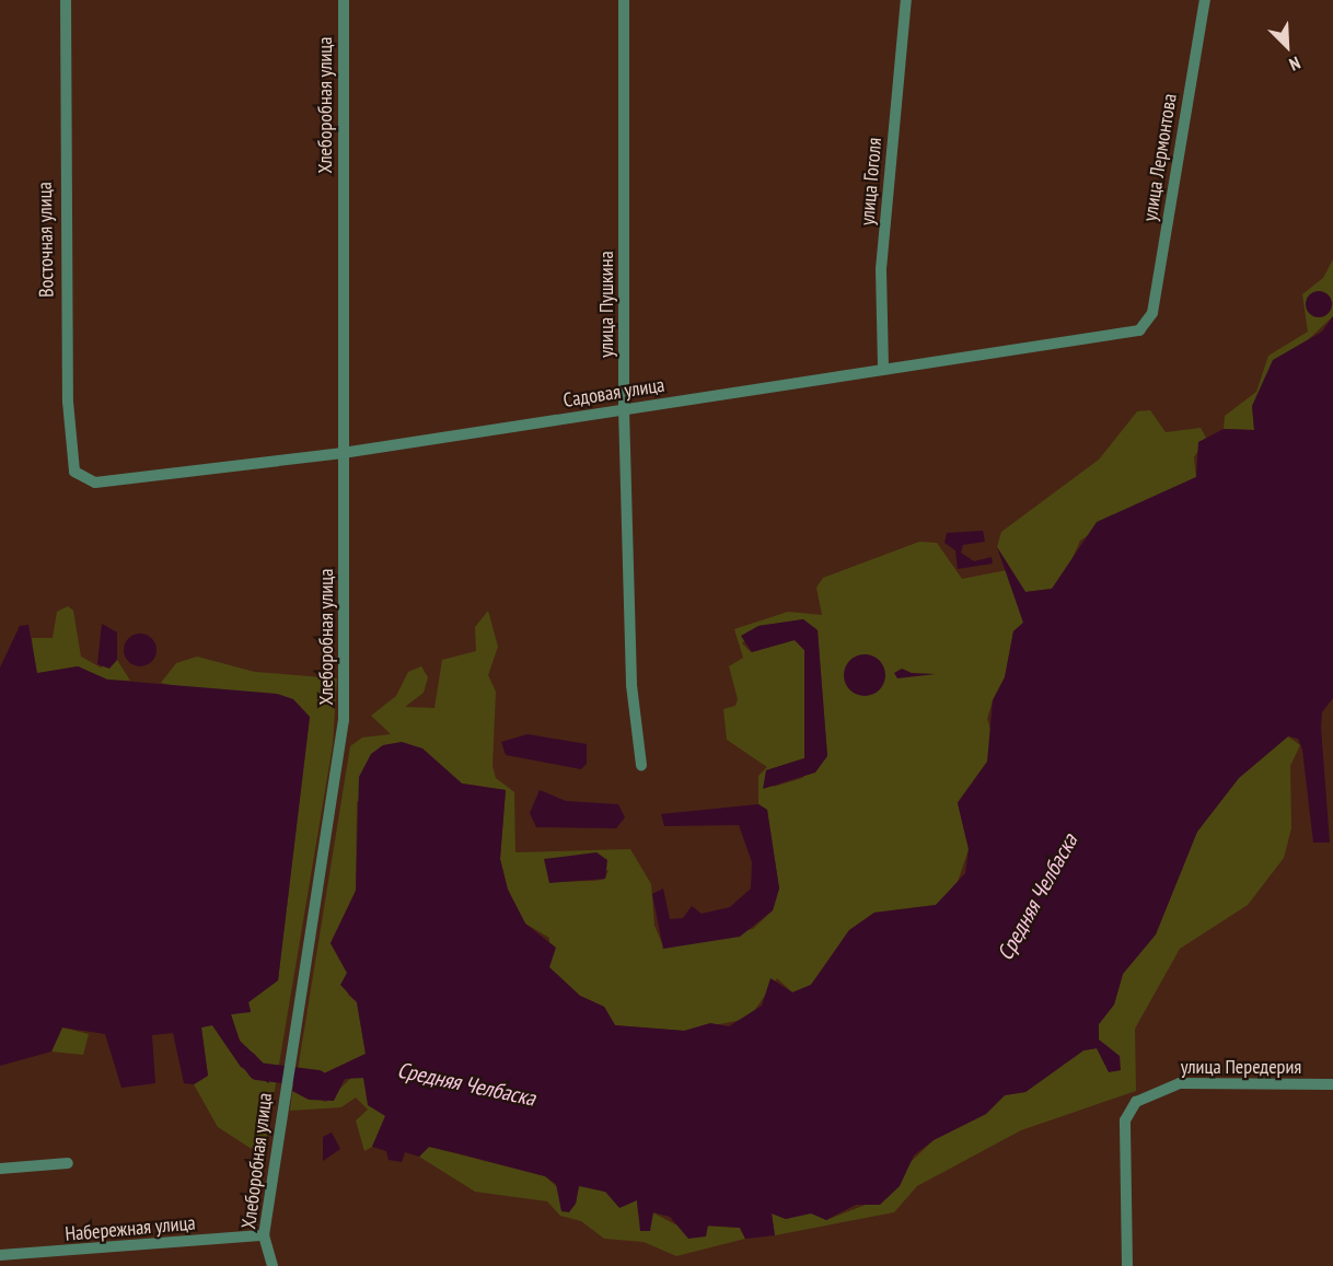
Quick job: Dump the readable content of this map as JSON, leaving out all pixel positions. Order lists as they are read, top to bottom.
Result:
{
  "streets": {
    "street": [
      "Хлеборобная улица",
      "улица Лермонтова",
      "улица Гоголя",
      "Восточная улица",
      "улица Пушкина",
      "Садовая улица",
      "улица Передерия",
      "Набережная улица"
    ]
  },
  "crossings": [
    ["Хлеборобная улица", "Садовая улица"],
    ["Хлеборобная улица", "Набережная улица"],
    ["улица Лермонтова", "Садовая улица"],
    ["улица Гоголя", "Садовая улица"],
    ["Восточная улица", "Садовая улица"],
    ["улица Пушкина", "Садовая улица"]
  ],
  "water": ["Средняя Челбаска"],
  "north": "bottom right"
}
